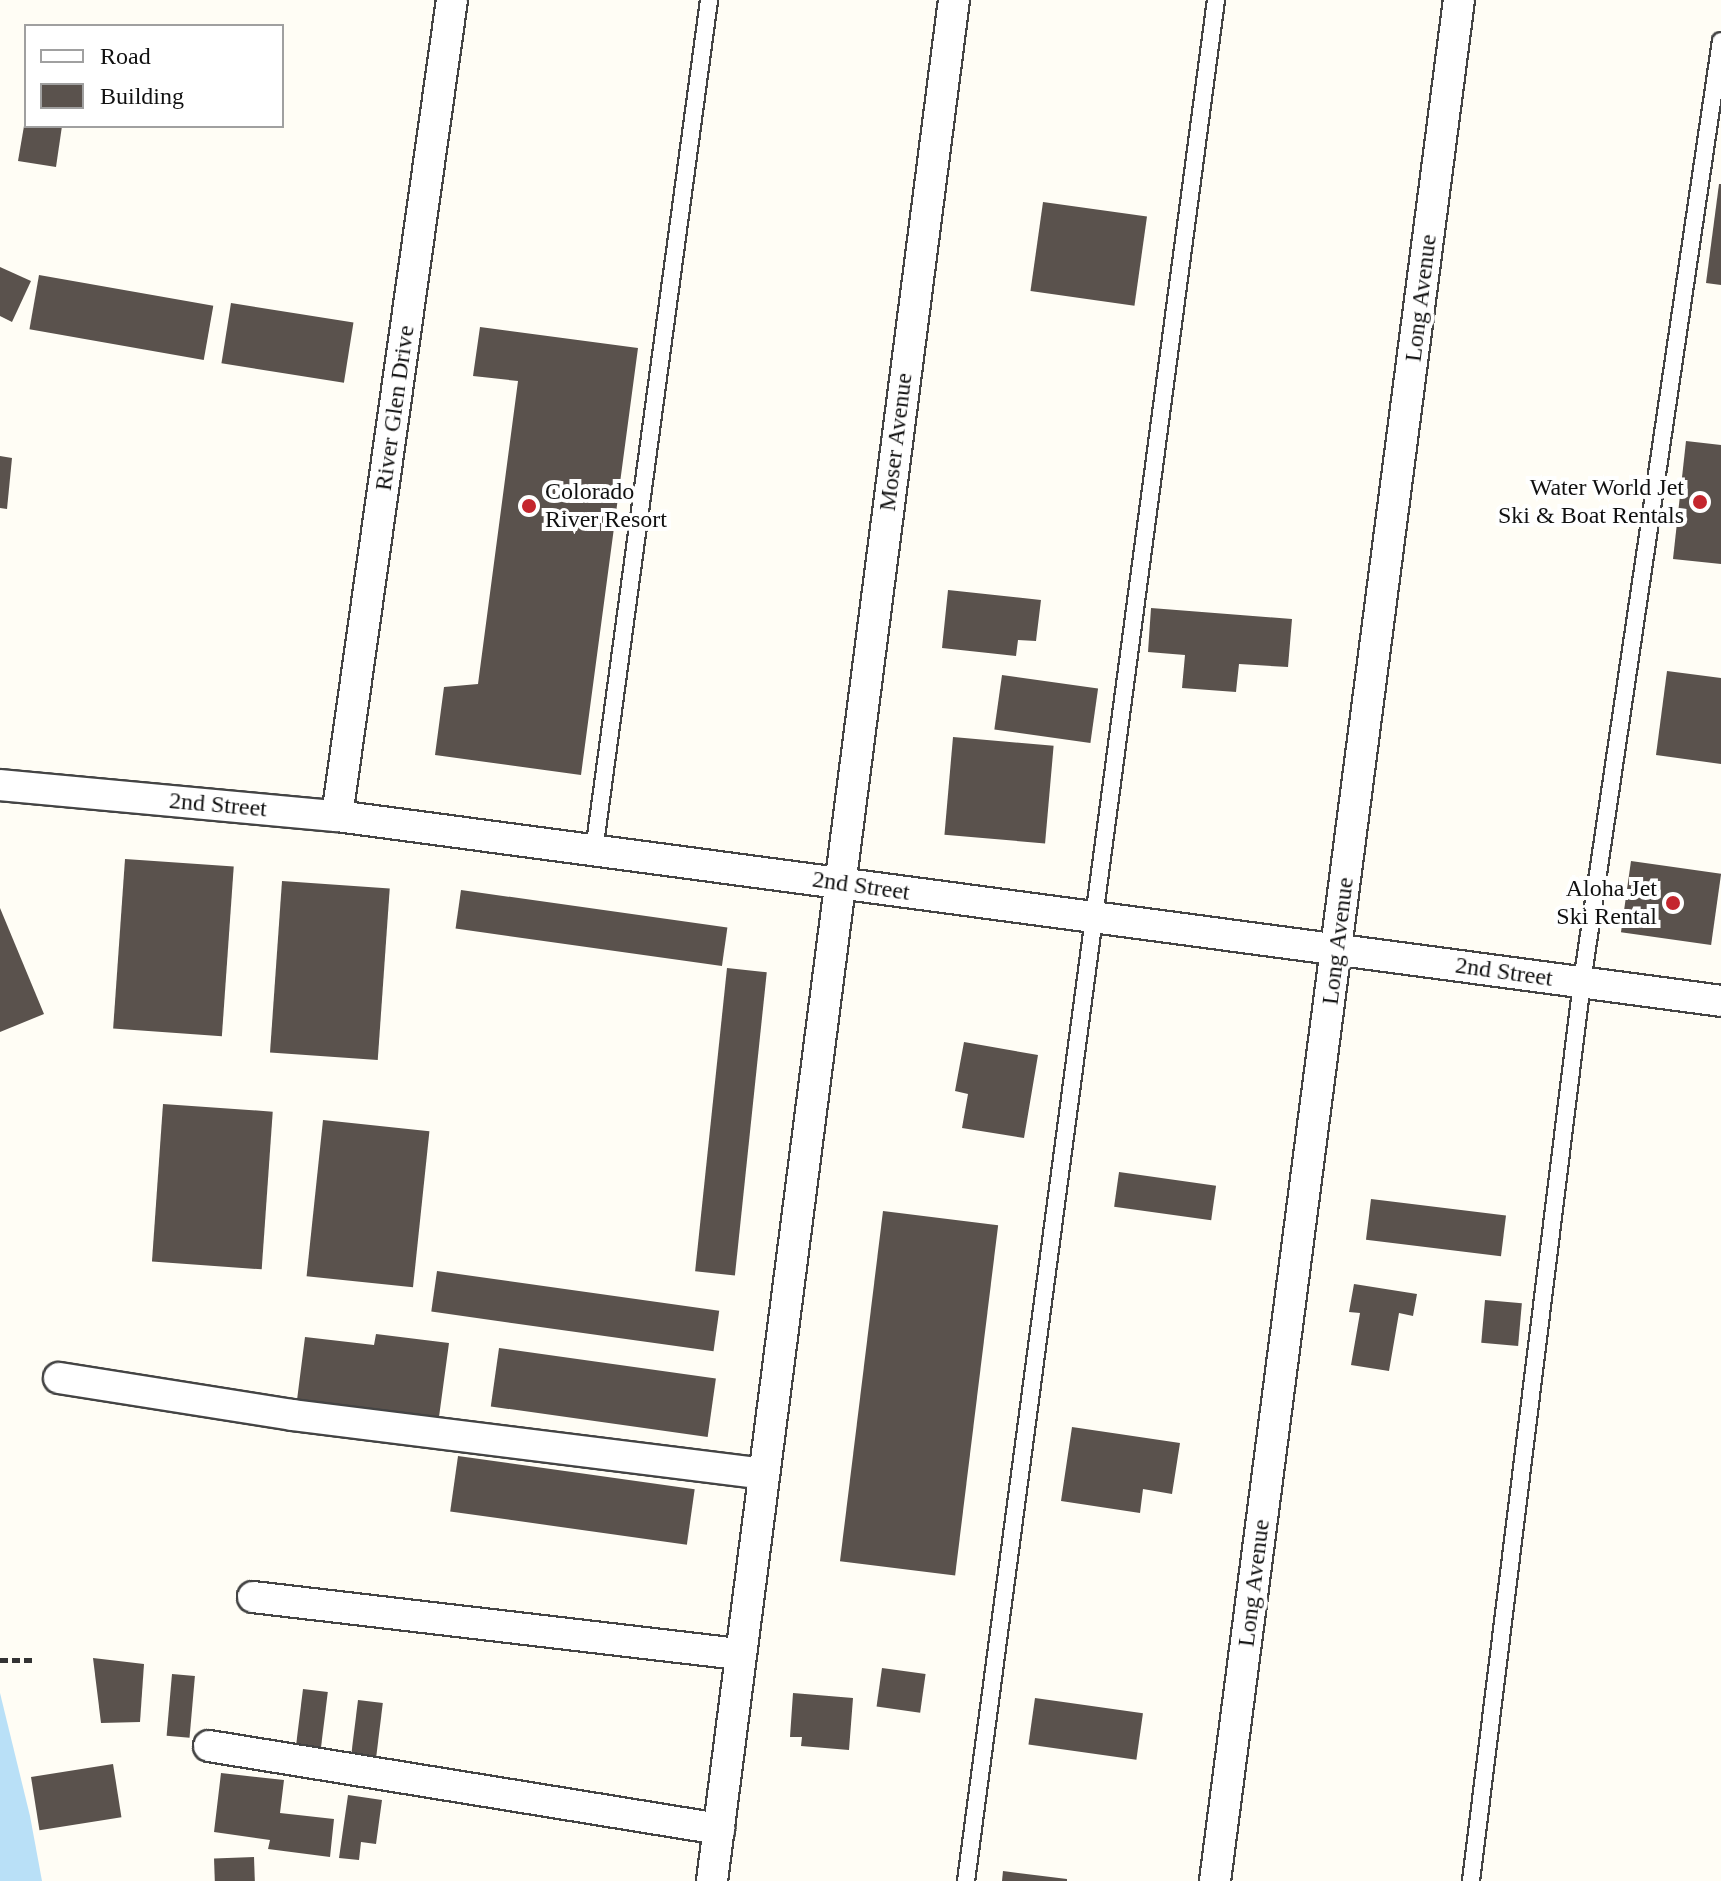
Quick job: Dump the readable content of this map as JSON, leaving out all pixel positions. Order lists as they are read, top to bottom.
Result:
{
  "streets": {
    "street": [
      "Long Avenue",
      "River Glen Drive",
      "Moser Avenue",
      "2nd Street"
    ]
  },
  "crossings": [
    ["Long Avenue", "2nd Street"],
    ["River Glen Drive", "2nd Street"],
    ["Moser Avenue", "2nd Street"]
  ],
  "places": ["Water World Jet Ski & Boat Rentals", "Colorado River Resort", "Aloha Jet Ski Rental"],
  "legend": ["Road", "Building"]
}
